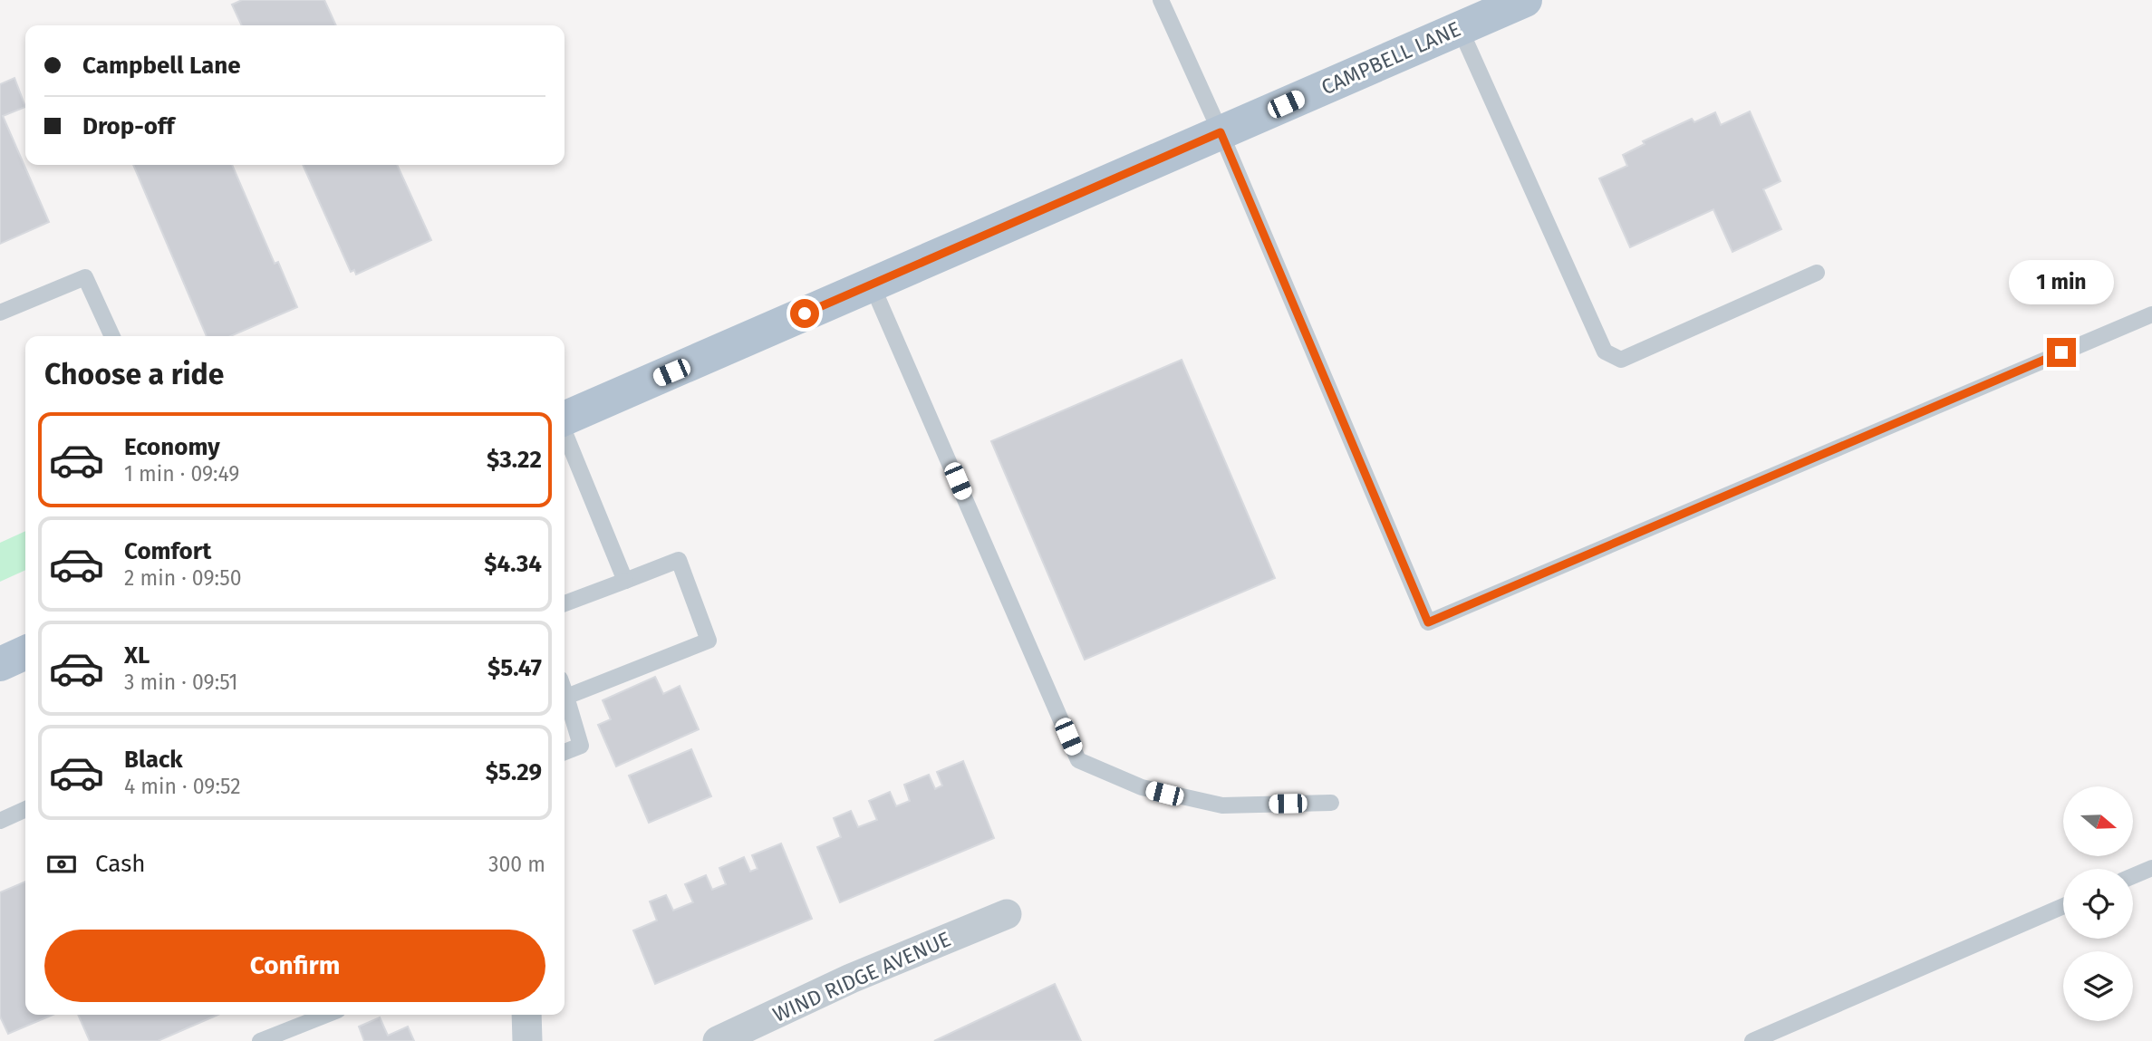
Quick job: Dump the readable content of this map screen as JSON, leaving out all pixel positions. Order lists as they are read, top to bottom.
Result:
{
  "streets": {
    "main road": ["CAMPBELL LANE"],
    "street": ["WIND RIDGE AVENUE"]
  },
  "north": "right",
  "page": {
    "banner": ["Campbell Lane", "Drop-off"],
    "bubble": "1 min",
    "heading": "Choose a ride",
    "list": [
      {
        "name": "Economy",
        "note": "1 min · 09:49",
        "value": "$3.22"
      },
      {
        "name": "Comfort",
        "note": "2 min · 09:50",
        "value": "$4.34"
      },
      {
        "name": "XL",
        "note": "3 min · 09:51",
        "value": "$5.47"
      },
      {
        "name": "Black",
        "note": "4 min · 09:52",
        "value": "$5.29"
      }
    ],
    "pay": ["Cash", "300 m"],
    "buttons": "Confirm"
  }
}
